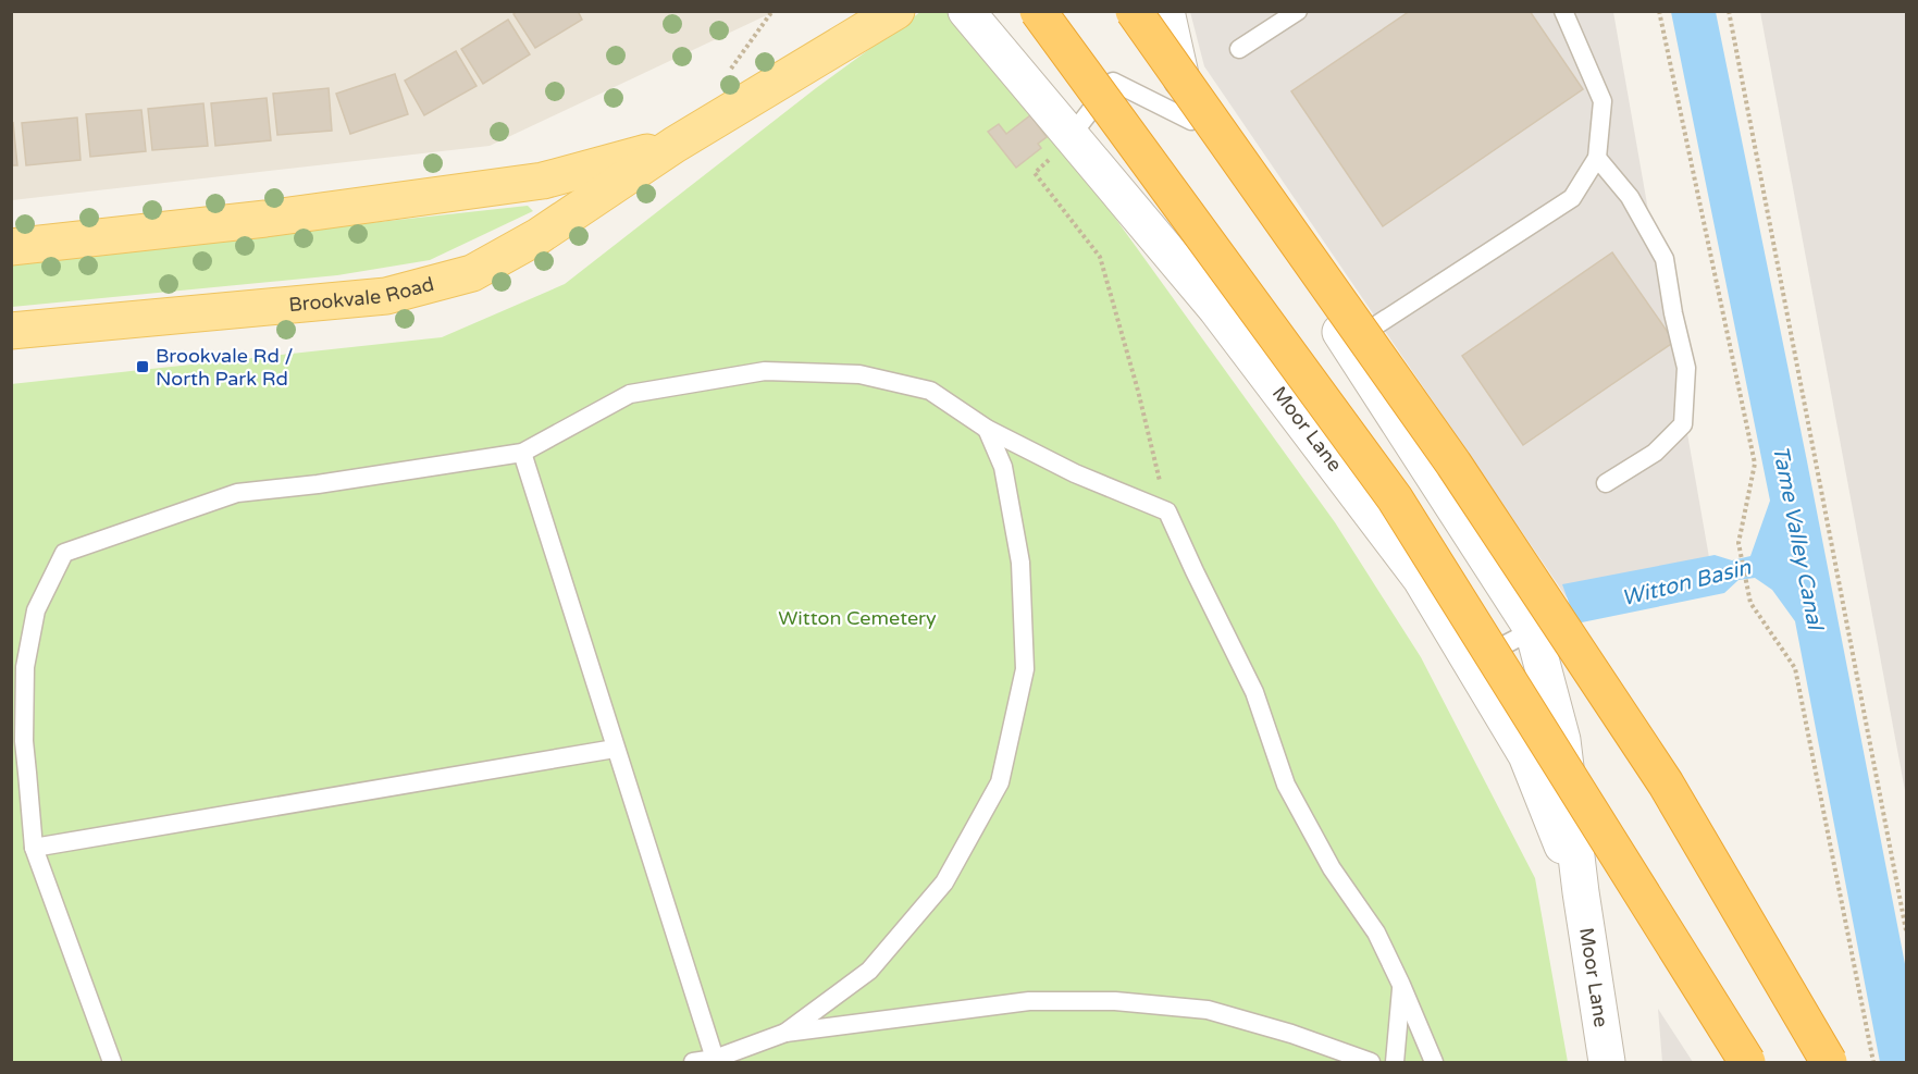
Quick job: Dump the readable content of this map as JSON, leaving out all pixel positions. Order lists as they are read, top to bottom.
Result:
{
  "streets": {
    "main road": ["Brookvale Road"],
    "street": ["Moor Lane"]
  },
  "water": ["Tame Valley Canal", "Witton Basin"],
  "parks": ["Witton Cemetery"],
  "places": {
    "transit": ["Brookvale Rd / North Park Rd"]
  }
}
